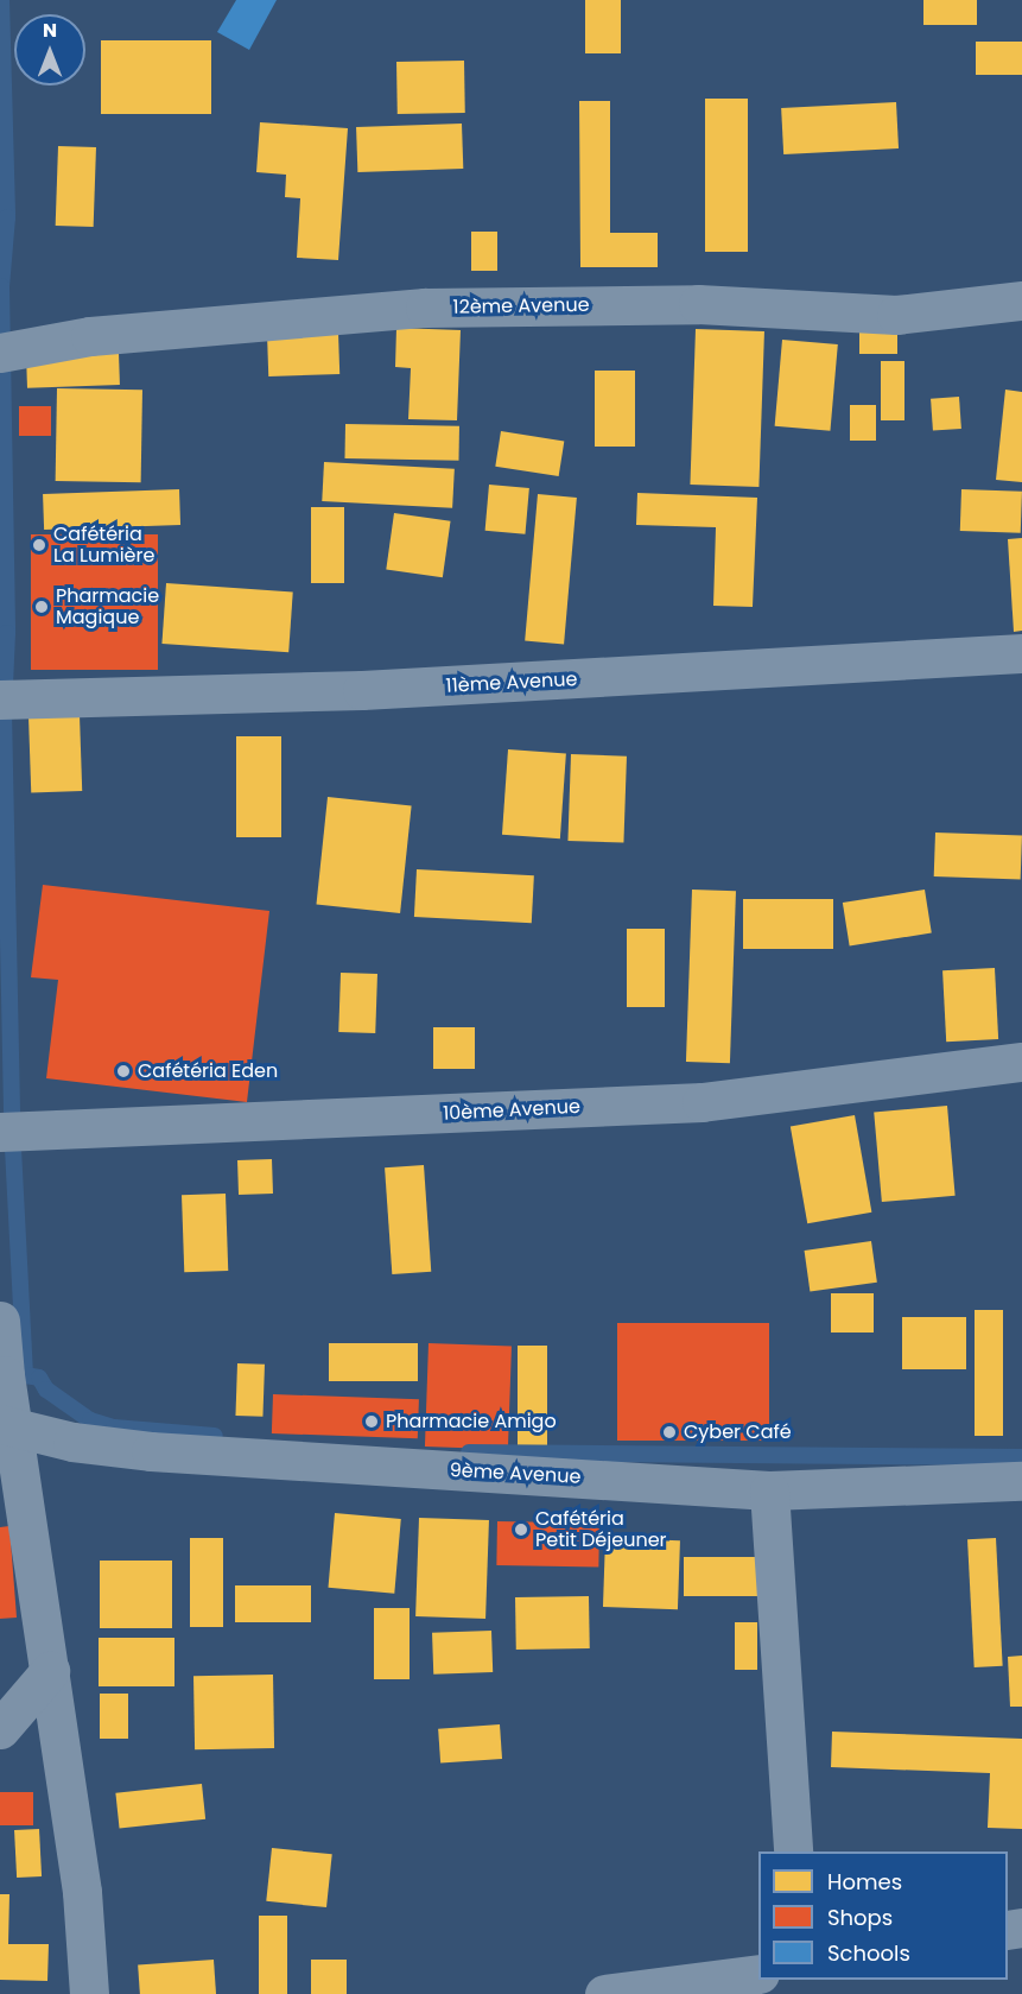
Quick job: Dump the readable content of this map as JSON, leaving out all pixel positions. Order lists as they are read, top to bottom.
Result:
{
  "streets": {
    "street": [
      "12ème Avenue",
      "11ème Avenue",
      "10ème Avenue",
      "9ème Avenue"
    ]
  },
  "places": [
    "Cafétéria La Lumière",
    "Pharmacie Magique",
    "Cafétéria Eden",
    "Pharmacie Amigo",
    "Cyber Café",
    "Cafétéria Petit Déjeuner"
  ],
  "legend": ["Homes", "Shops", "Schools"],
  "north": "top"
}
